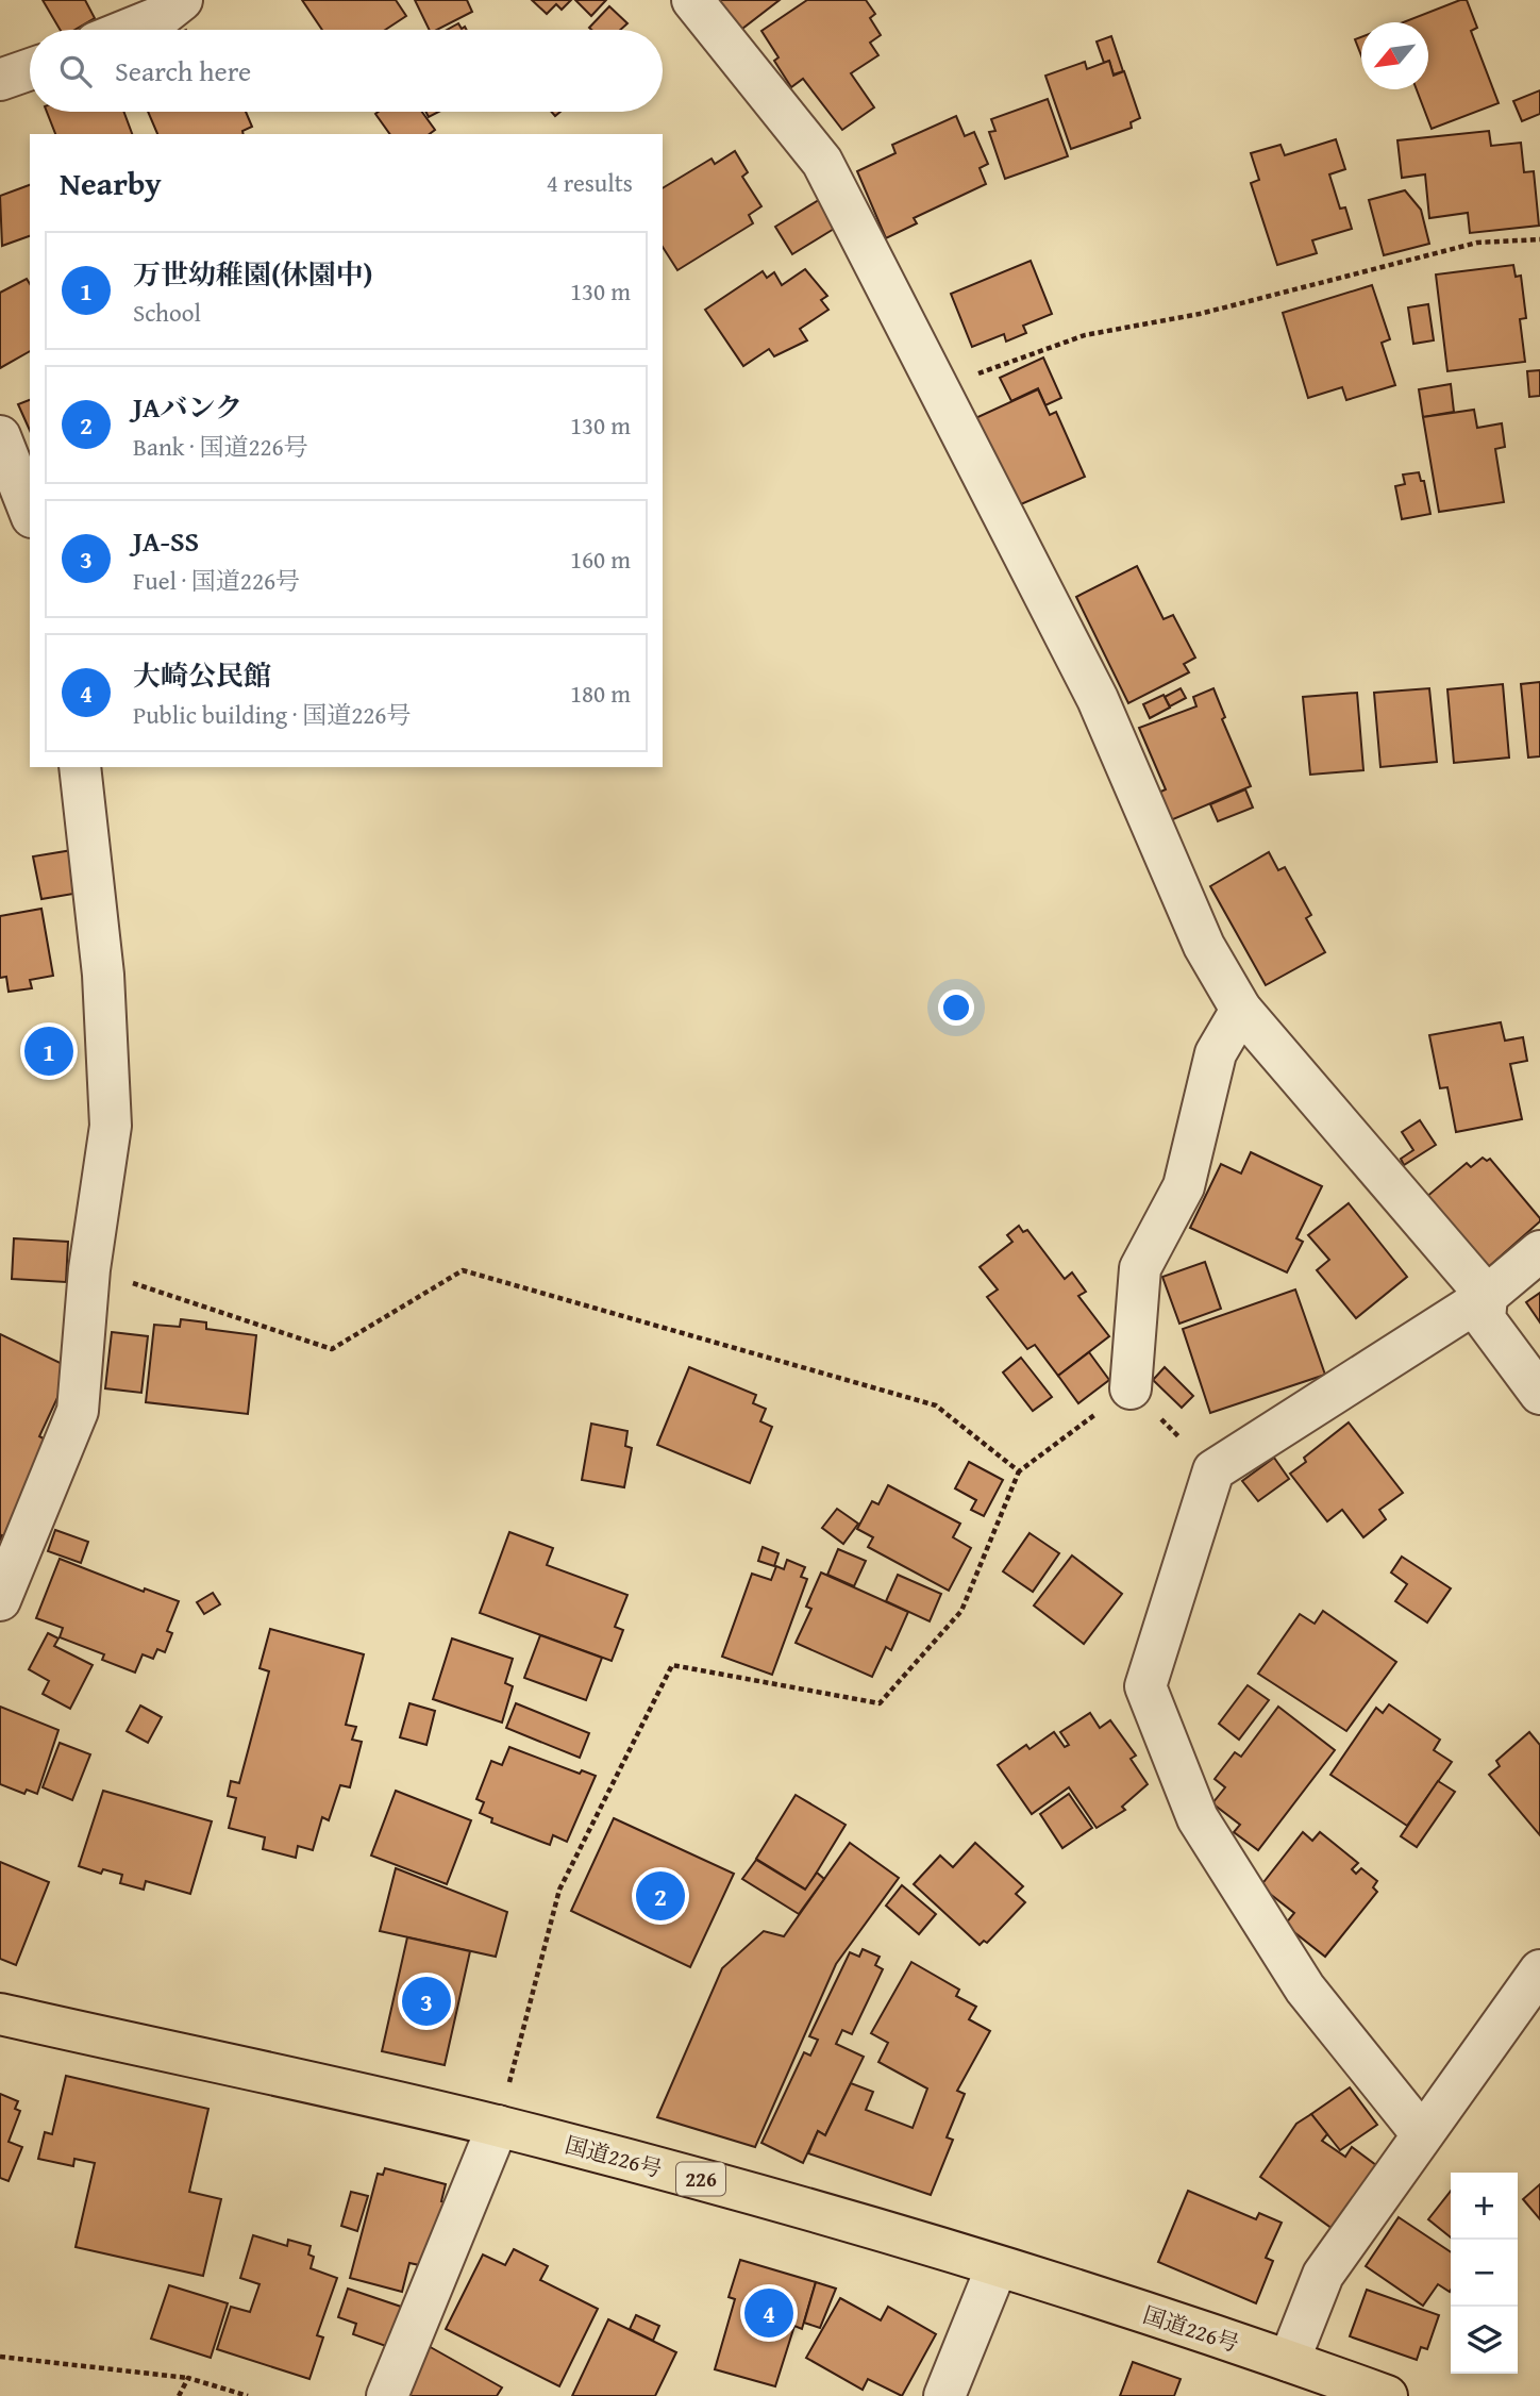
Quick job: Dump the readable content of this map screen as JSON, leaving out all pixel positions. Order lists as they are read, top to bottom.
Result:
{
  "streets": {
    "highway": ["国道226号", "226"]
  },
  "north": "bottom left",
  "page": {
    "search": "Search here",
    "heading": ["Nearby", "4 results"],
    "list": [
      {
        "mark": "1",
        "name": "万世幼稚園(休園中)",
        "note": "School",
        "value": "130 m"
      },
      {
        "mark": "2",
        "name": "JAバンク",
        "note": "Bank · 国道226号",
        "value": "130 m"
      },
      {
        "mark": "3",
        "name": "JA-SS",
        "note": "Fuel · 国道226号",
        "value": "160 m"
      },
      {
        "mark": "4",
        "name": "大崎公民館",
        "note": "Public building · 国道226号",
        "value": "180 m"
      }
    ],
    "pins": [
      "1",
      "2",
      "3",
      "4"
    ],
    "map_buttons": ["+", "−"]
  }
}
